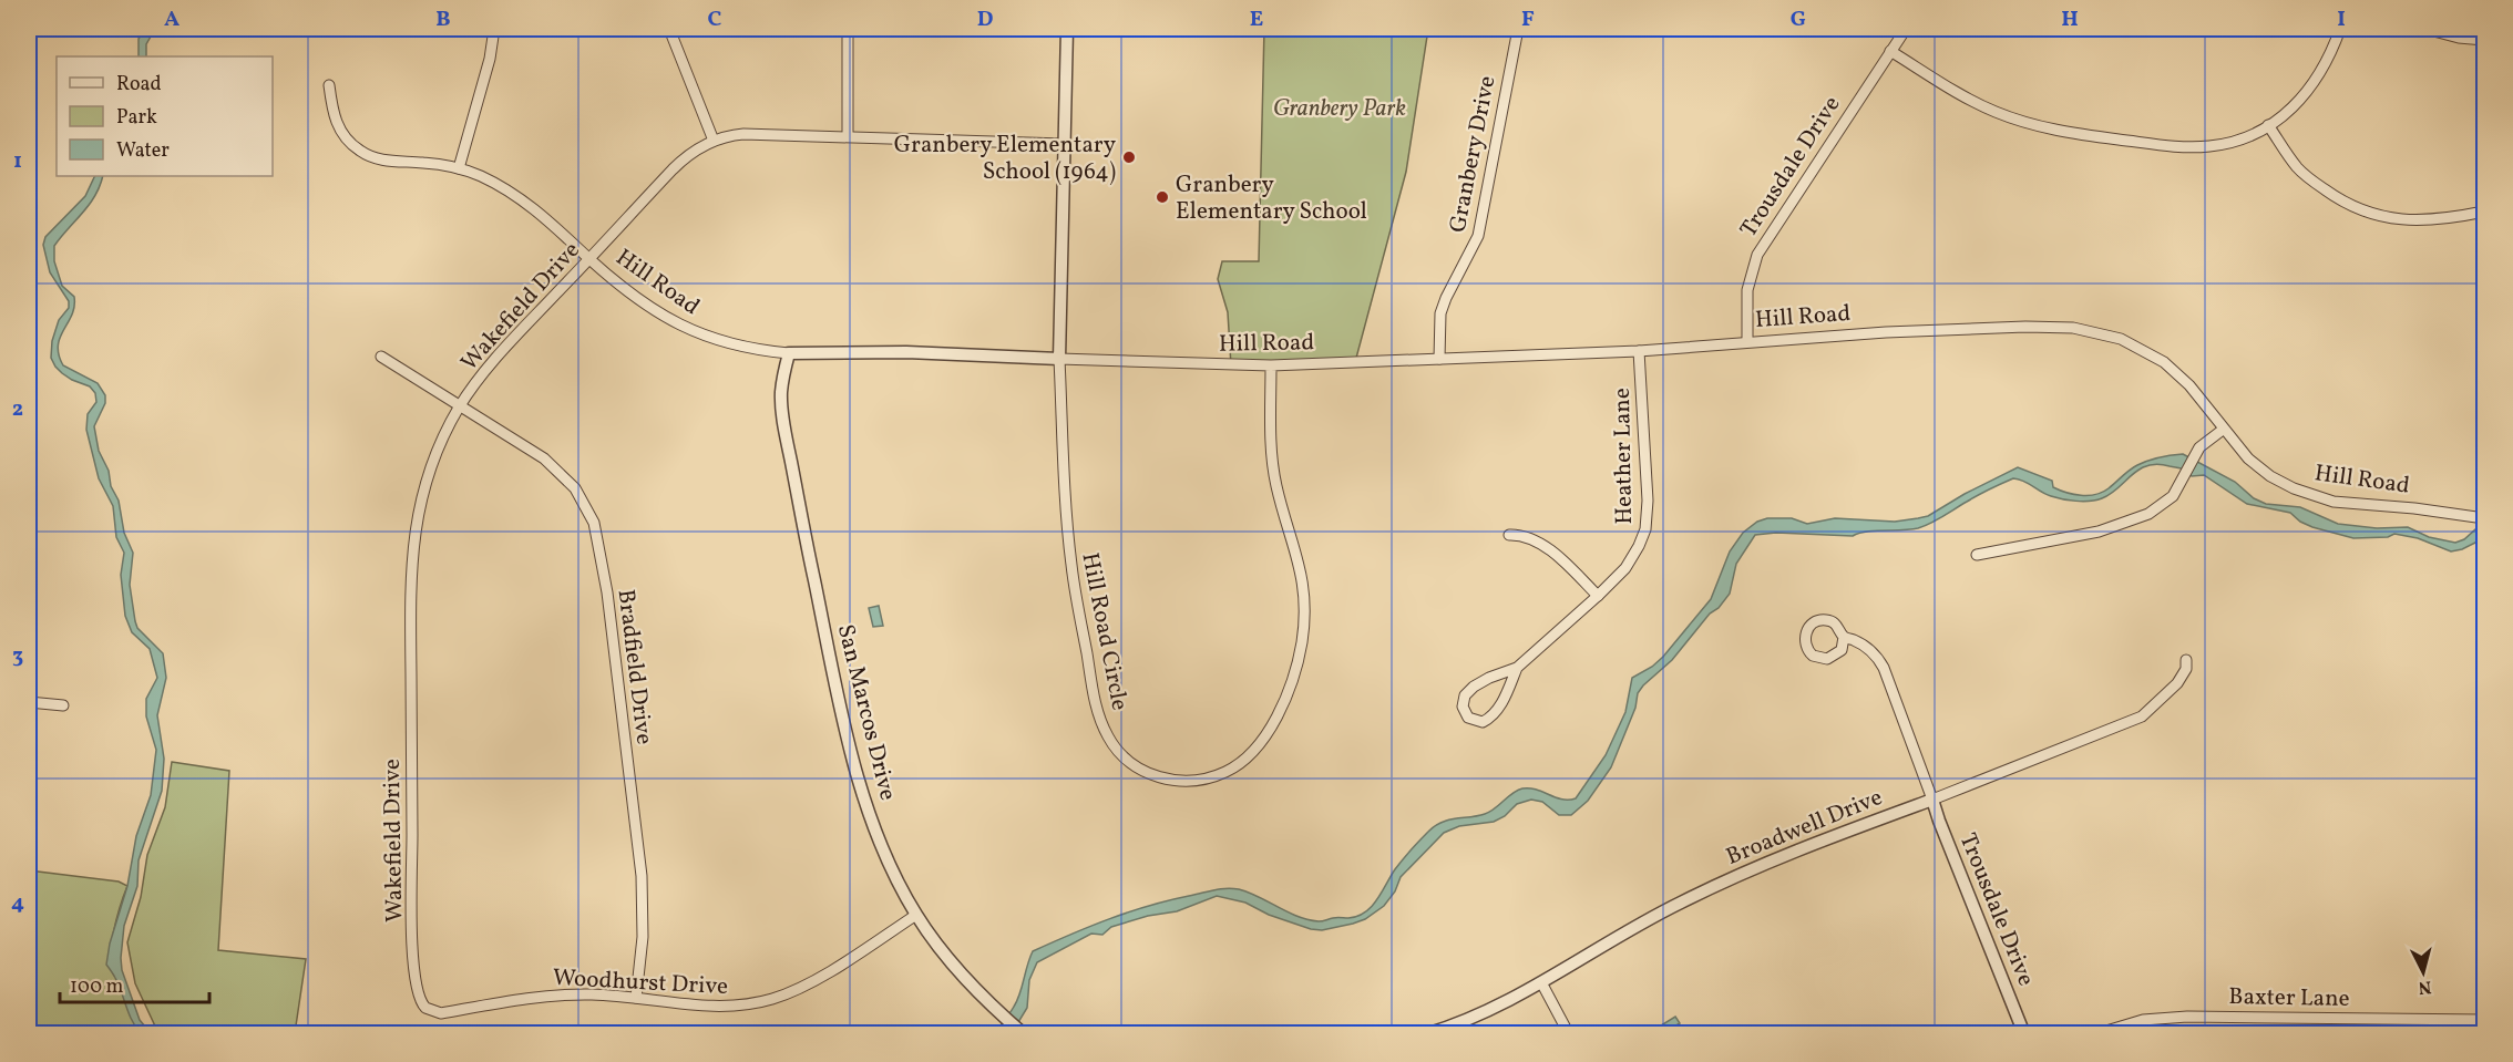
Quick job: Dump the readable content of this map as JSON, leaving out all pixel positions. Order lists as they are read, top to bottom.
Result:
{
  "streets": {
    "street": [
      "Granbery Drive",
      "Trousdale Drive",
      "Hill Road",
      "Wakefield Drive",
      "Heather Lane",
      "Hill Road Circle",
      "Bradfield Drive",
      "San Marcos Drive",
      "Broadwell Drive",
      "Woodhurst Drive",
      "Baxter Lane"
    ]
  },
  "crossings": [
    ["Granbery Drive", "Hill Road"],
    ["Trousdale Drive", "Hill Road"],
    ["Trousdale Drive", "Broadwell Drive"],
    ["Hill Road", "Wakefield Drive"],
    ["Hill Road", "Heather Lane"],
    ["Hill Road", "Hill Road Circle"],
    ["Hill Road", "San Marcos Drive"],
    ["Wakefield Drive", "Bradfield Drive"],
    ["Wakefield Drive", "Woodhurst Drive"],
    ["Bradfield Drive", "Woodhurst Drive"],
    ["San Marcos Drive", "Woodhurst Drive"]
  ],
  "parks": ["Granbery Park"],
  "places": ["Granbery Elementary School (1964)", "Granbery Elementary School"],
  "legend": ["Road", "Park", "Water"],
  "scale_bar": "100 m",
  "north": "bottom",
  "grid": {
    "columns": [
      "A",
      "B",
      "C",
      "D",
      "E",
      "F",
      "G",
      "H",
      "I"
    ],
    "rows": [
      "1",
      "2",
      "3",
      "4"
    ]
  }
}
